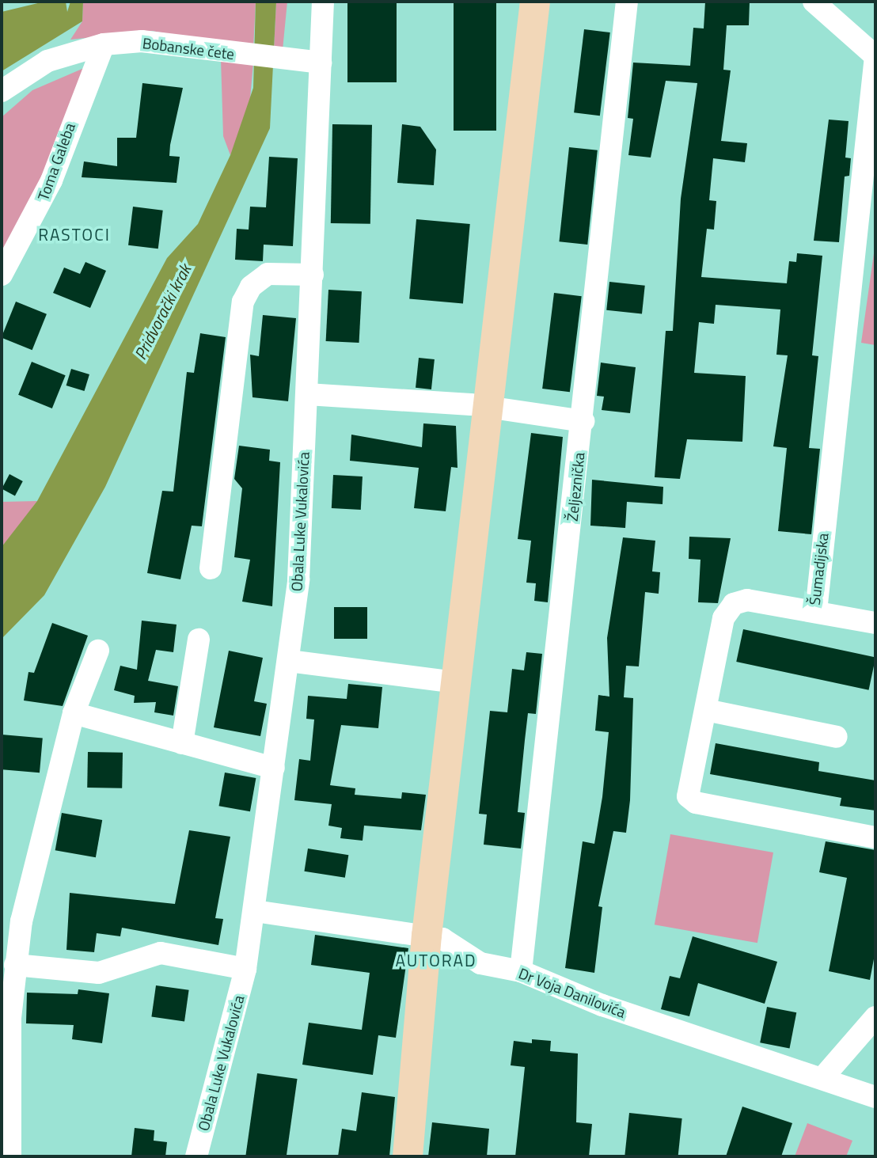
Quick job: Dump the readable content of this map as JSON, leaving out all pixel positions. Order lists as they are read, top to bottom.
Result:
{
  "streets": {
    "street": [
      "Bobanske čete",
      "Toma Galeba",
      "Željeznička",
      "Obala Luke Vukalovića",
      "Šumadijska",
      "Dr Voja Danilovića"
    ]
  },
  "crossings": [
    ["Bobanske čete", "Toma Galeba"],
    ["Bobanske čete", "Obala Luke Vukalovića"],
    ["Željeznička", "Dr Voja Danilovića"],
    ["Obala Luke Vukalovića", "Dr Voja Danilovića"]
  ],
  "districts": ["RASTOCI", "AUTORAD"],
  "water": ["Pridvorački krak"]
}
